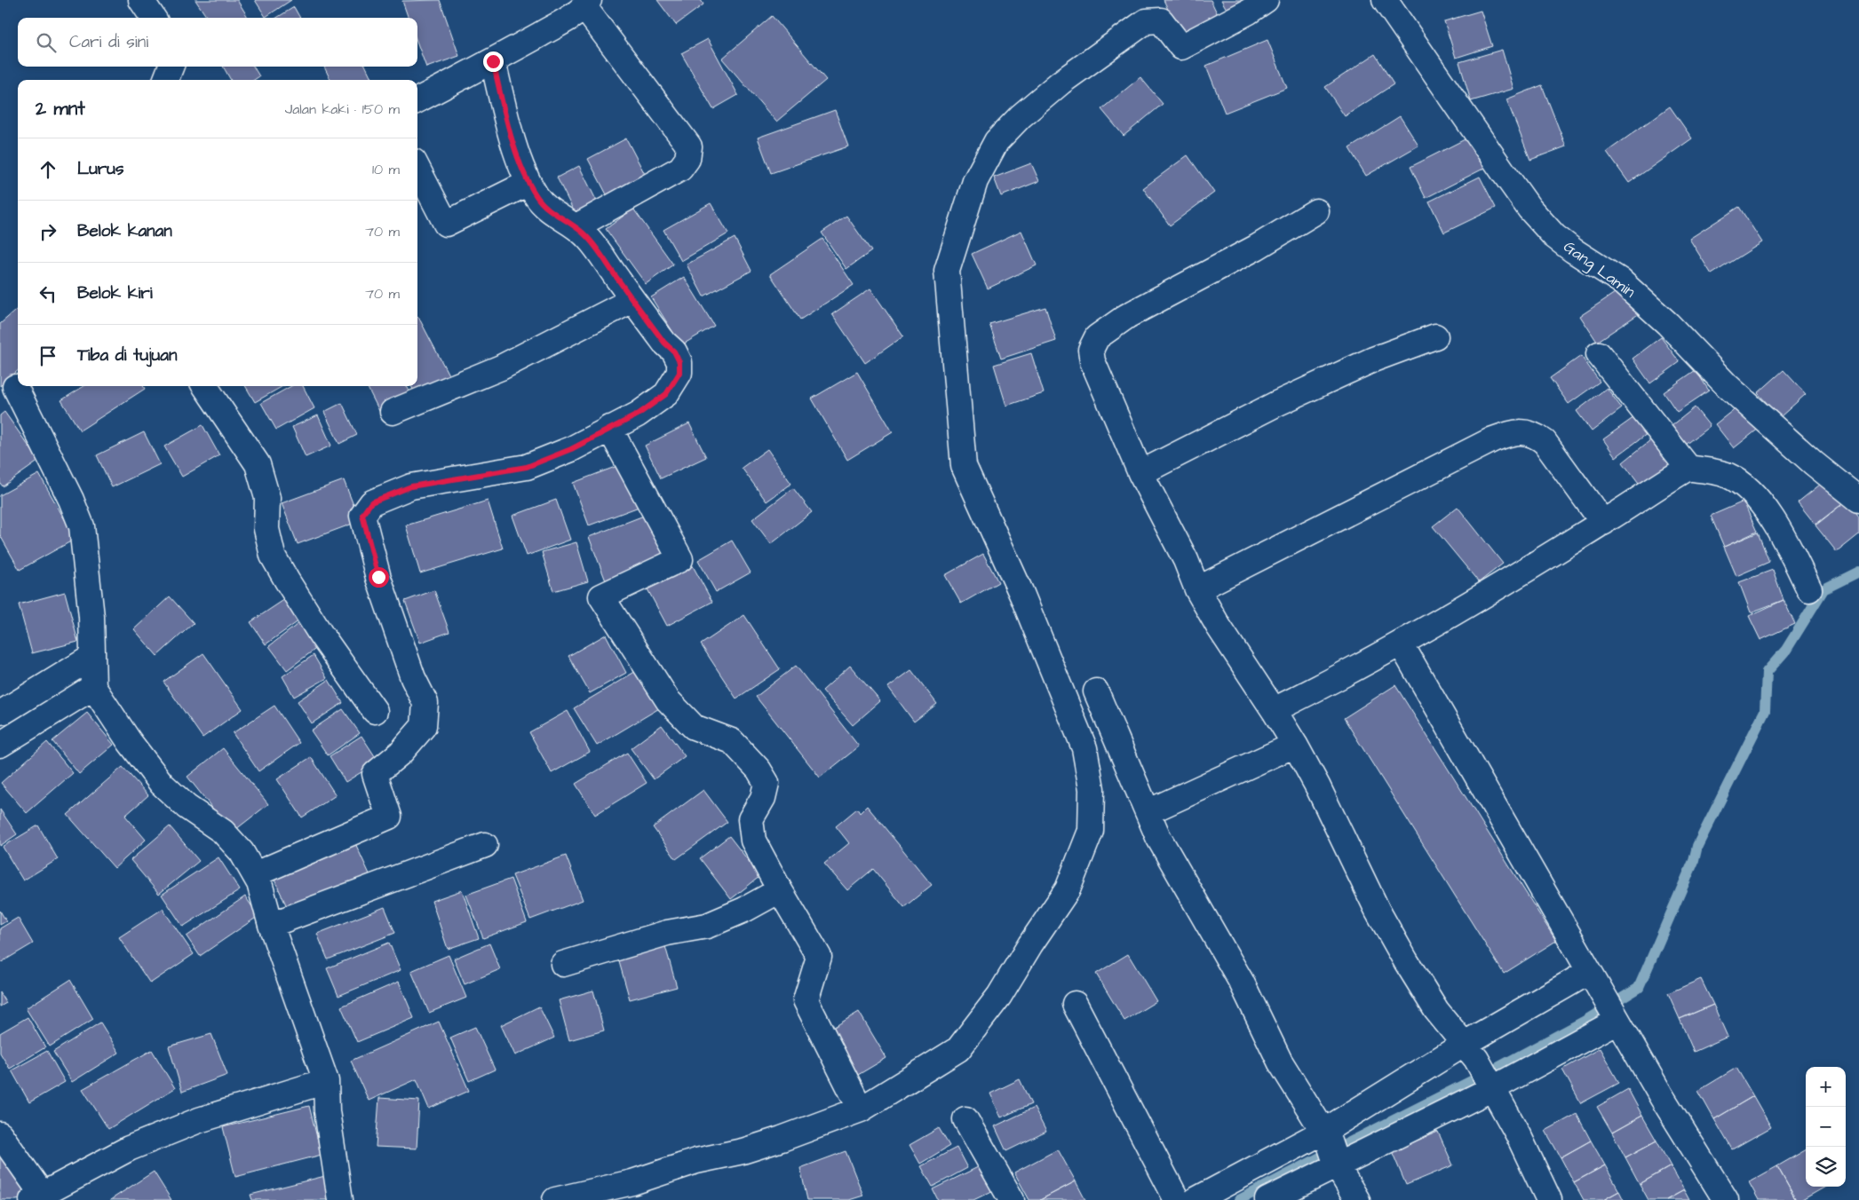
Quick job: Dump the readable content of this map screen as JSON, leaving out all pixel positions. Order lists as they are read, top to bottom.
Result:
{
  "streets": {
    "street": ["Gang Lamin"]
  },
  "page": {
    "search": "Cari di sini",
    "heading": ["2 mnt", "Jalan kaki · 150 m"],
    "list": [
      ["Lurus", "10 m"],
      ["Belok kanan", "70 m"],
      ["Belok kiri", "70 m"],
      "Tiba di tujuan"
    ],
    "map_buttons": ["+", "−"]
  }
}
